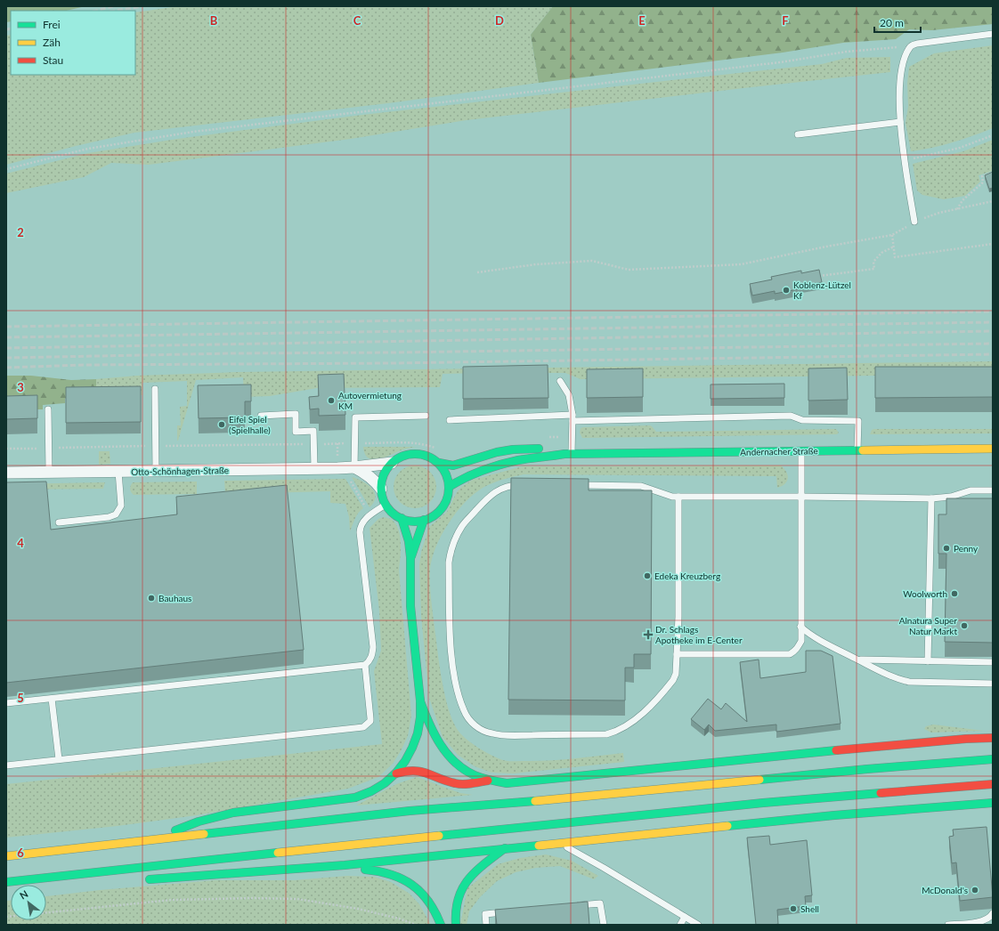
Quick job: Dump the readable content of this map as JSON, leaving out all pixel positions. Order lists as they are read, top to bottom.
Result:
{
  "streets": {
    "main road": ["Andernacher Straße"],
    "street": ["Otto-Schönhagen-Straße"]
  },
  "crossings": [
    ["Andernacher Straße", "Otto-Schönhagen-Straße"]
  ],
  "places": {
    "other": [
      "Koblenz-Lützel Kf",
      "Autovermietung KM",
      "Eifel Spiel (Spielhalle)",
      "Penny",
      "Edeka Kreuzberg",
      "Woolworth",
      "Bauhaus",
      "Alnatura Super Natur Markt",
      "McDonald's",
      "Shell"
    ],
    "health": ["Dr. Schlags Apotheke im E-Center"]
  },
  "legend": ["Frei", "Zäh", "Stau"],
  "scale_bar": "20 m",
  "north": "top left",
  "grid": {
    "columns": [
      "B",
      "C",
      "D",
      "E",
      "F"
    ],
    "rows": [
      "2",
      "3",
      "4",
      "5",
      "6"
    ]
  }
}
